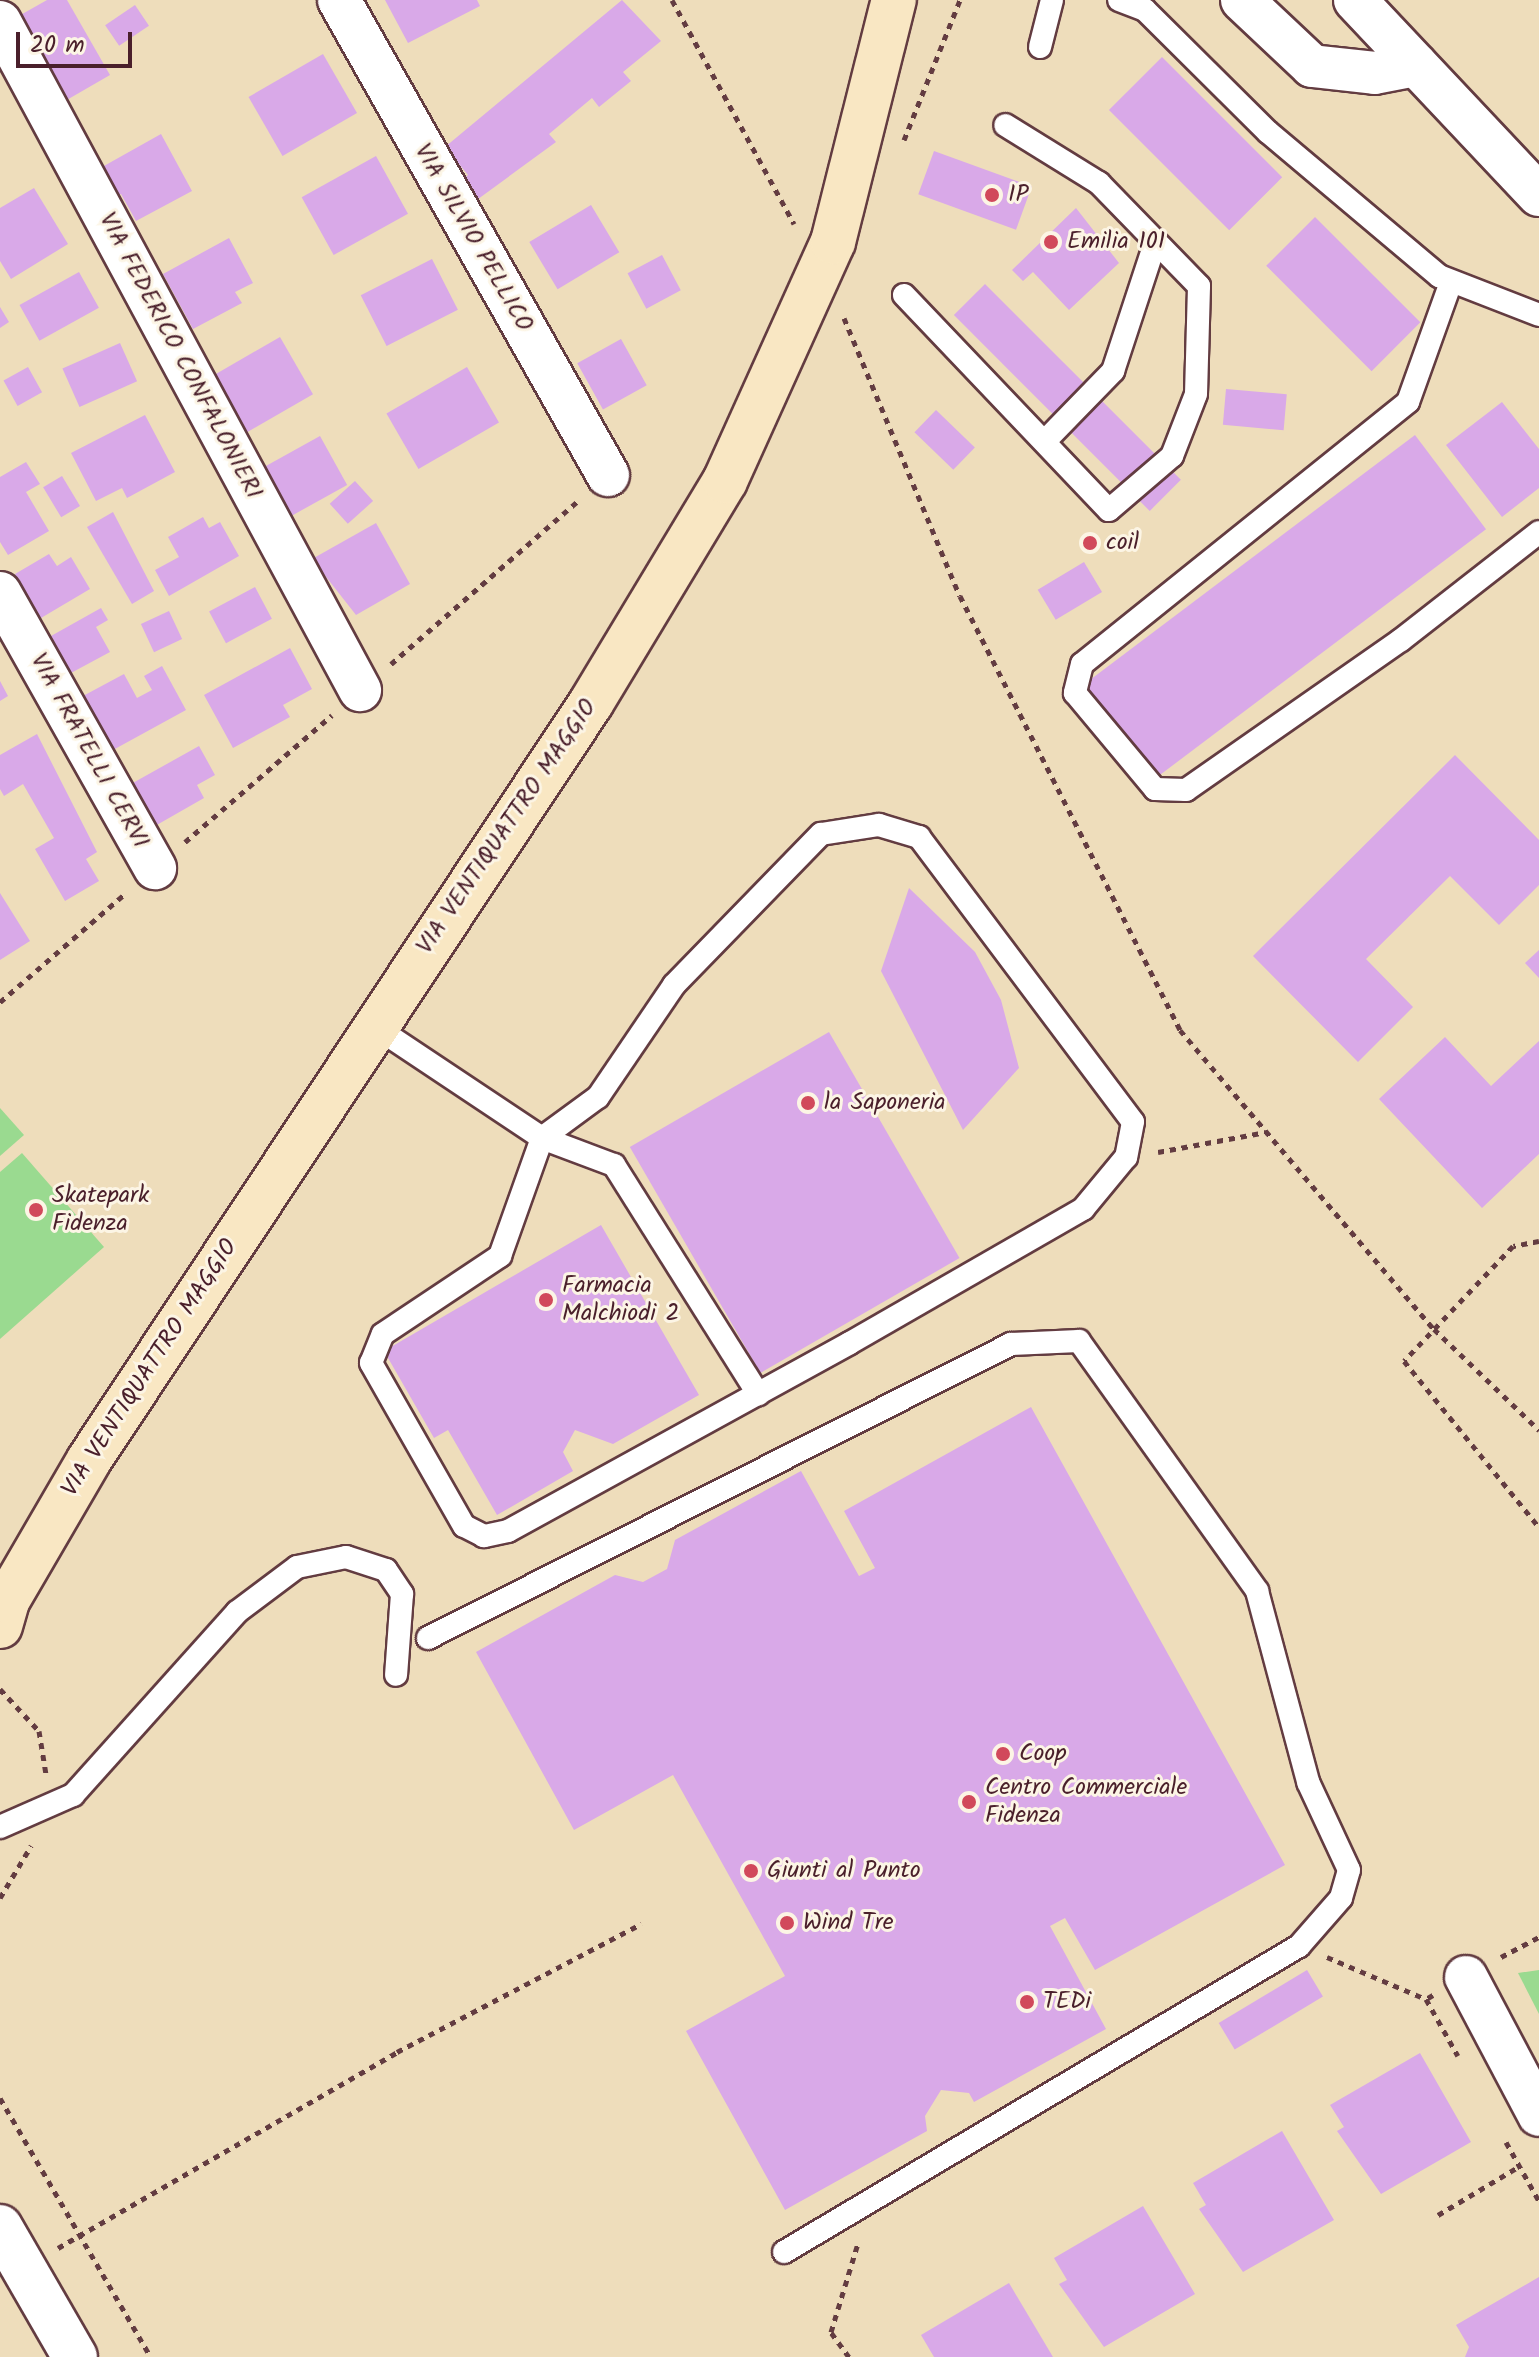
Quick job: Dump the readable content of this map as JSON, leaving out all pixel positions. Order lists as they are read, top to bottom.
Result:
{
  "streets": {
    "main road": ["VIA VENTIQUATTRO MAGGIO"],
    "street": ["VIA SILVIO PELLICO", "VIA FEDERICO CONFALONIERI", "VIA FRATELLI CERVI"]
  },
  "places": [
    "IP",
    "Emilia 101",
    "coil",
    "la Saponeria",
    "Skatepark Fidenza",
    "Farmacia Malchiodi 2",
    "Coop",
    "Centro Commerciale Fidenza",
    "Giunti al Punto",
    "Wind Tre",
    "TEDi"
  ],
  "scale_bar": "20 m"
}
